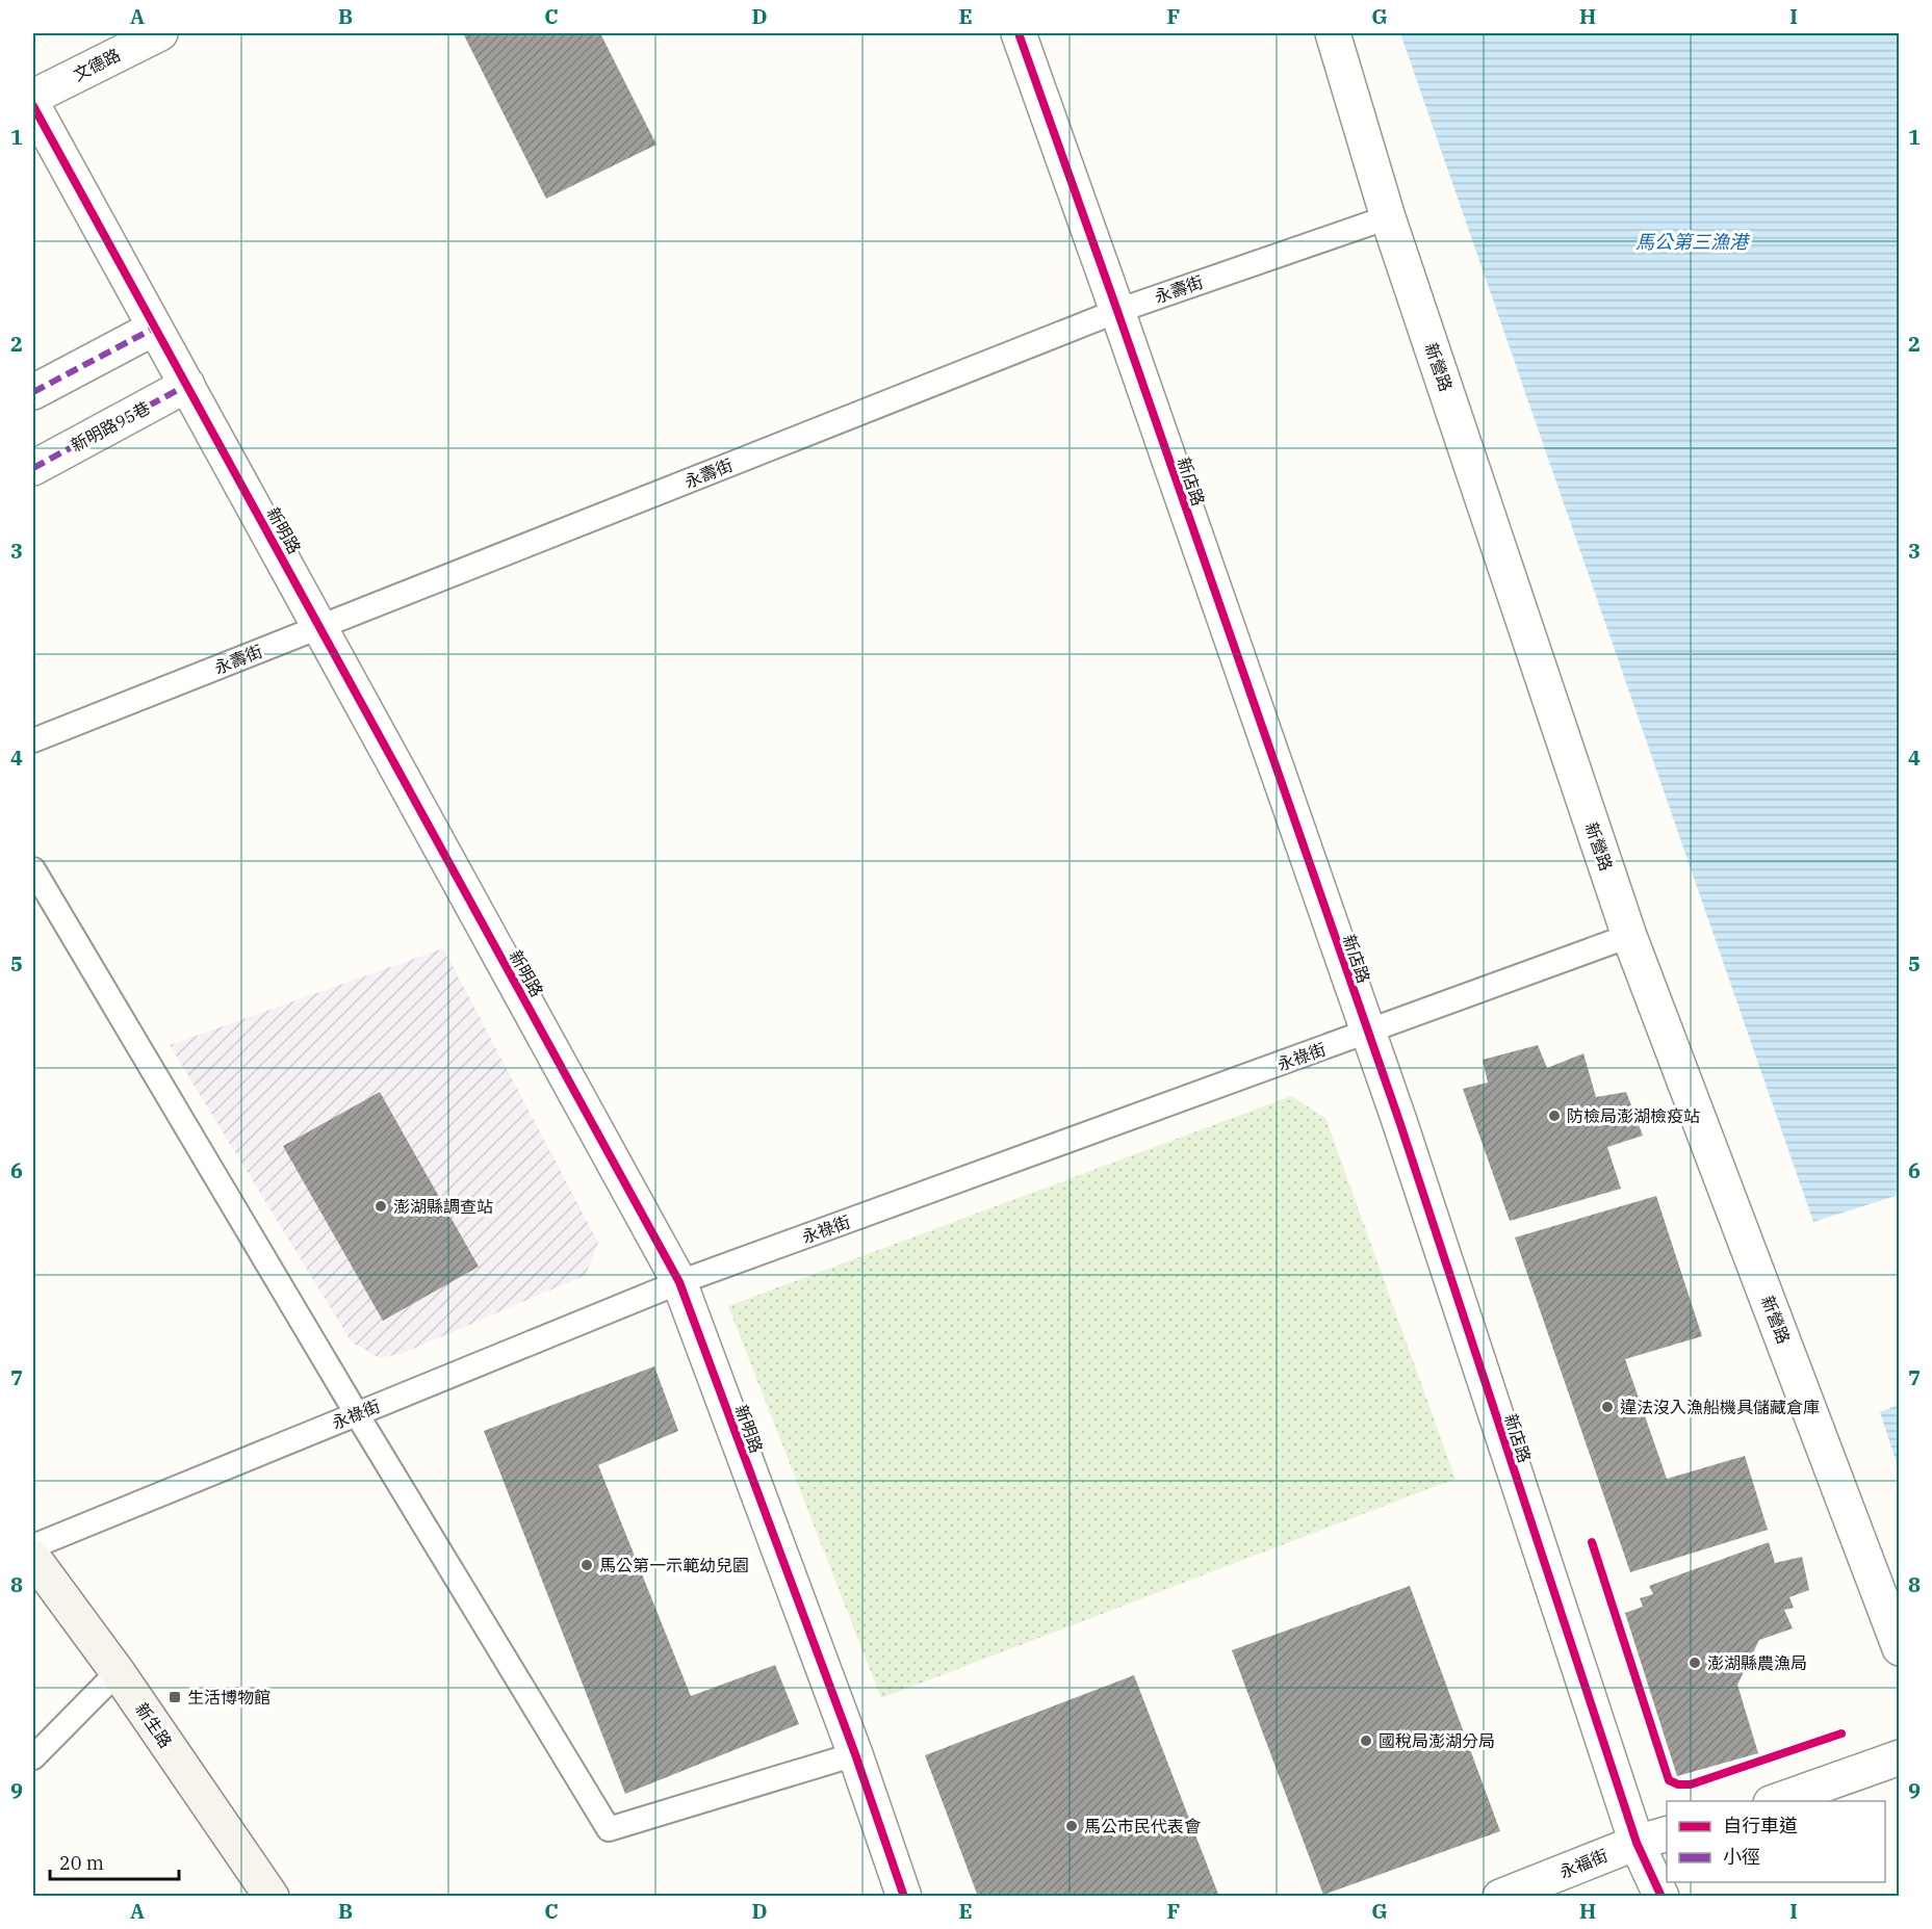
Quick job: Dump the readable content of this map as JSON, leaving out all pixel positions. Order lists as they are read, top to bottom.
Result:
{
  "streets": {
    "main road": ["新生路"],
    "street": [
      "文德路",
      "新營路",
      "新明路95巷",
      "新店路",
      "新明路",
      "永福街"
    ],
    "lane": ["永壽街", "永祿街"]
  },
  "crossings": [
    ["永壽街", "新營路"],
    ["永壽街", "新店路"],
    ["永壽街", "新明路"],
    ["新營路", "永祿街"],
    ["新明路95巷", "新明路"],
    ["新店路", "永祿街"],
    ["新店路", "永福街"],
    ["新明路", "永祿街"]
  ],
  "water": ["馬公第三漁港"],
  "places": {
    "other": [
      "防檢局澎湖檢疫站",
      "澎湖縣調查站",
      "違法沒入漁船機具儲藏倉庫",
      "馬公第一示範幼兒園",
      "澎湖縣農漁局",
      "國稅局澎湖分局",
      "馬公市民代表會"
    ],
    "transit": ["生活博物館"]
  },
  "legend": ["自行車道", "小徑"],
  "scale_bar": "20 m",
  "grid": {
    "columns": [
      "A",
      "B",
      "C",
      "D",
      "E",
      "F",
      "G",
      "H",
      "I"
    ],
    "rows": [
      "1",
      "2",
      "3",
      "4",
      "5",
      "6",
      "7",
      "8",
      "9"
    ]
  }
}
